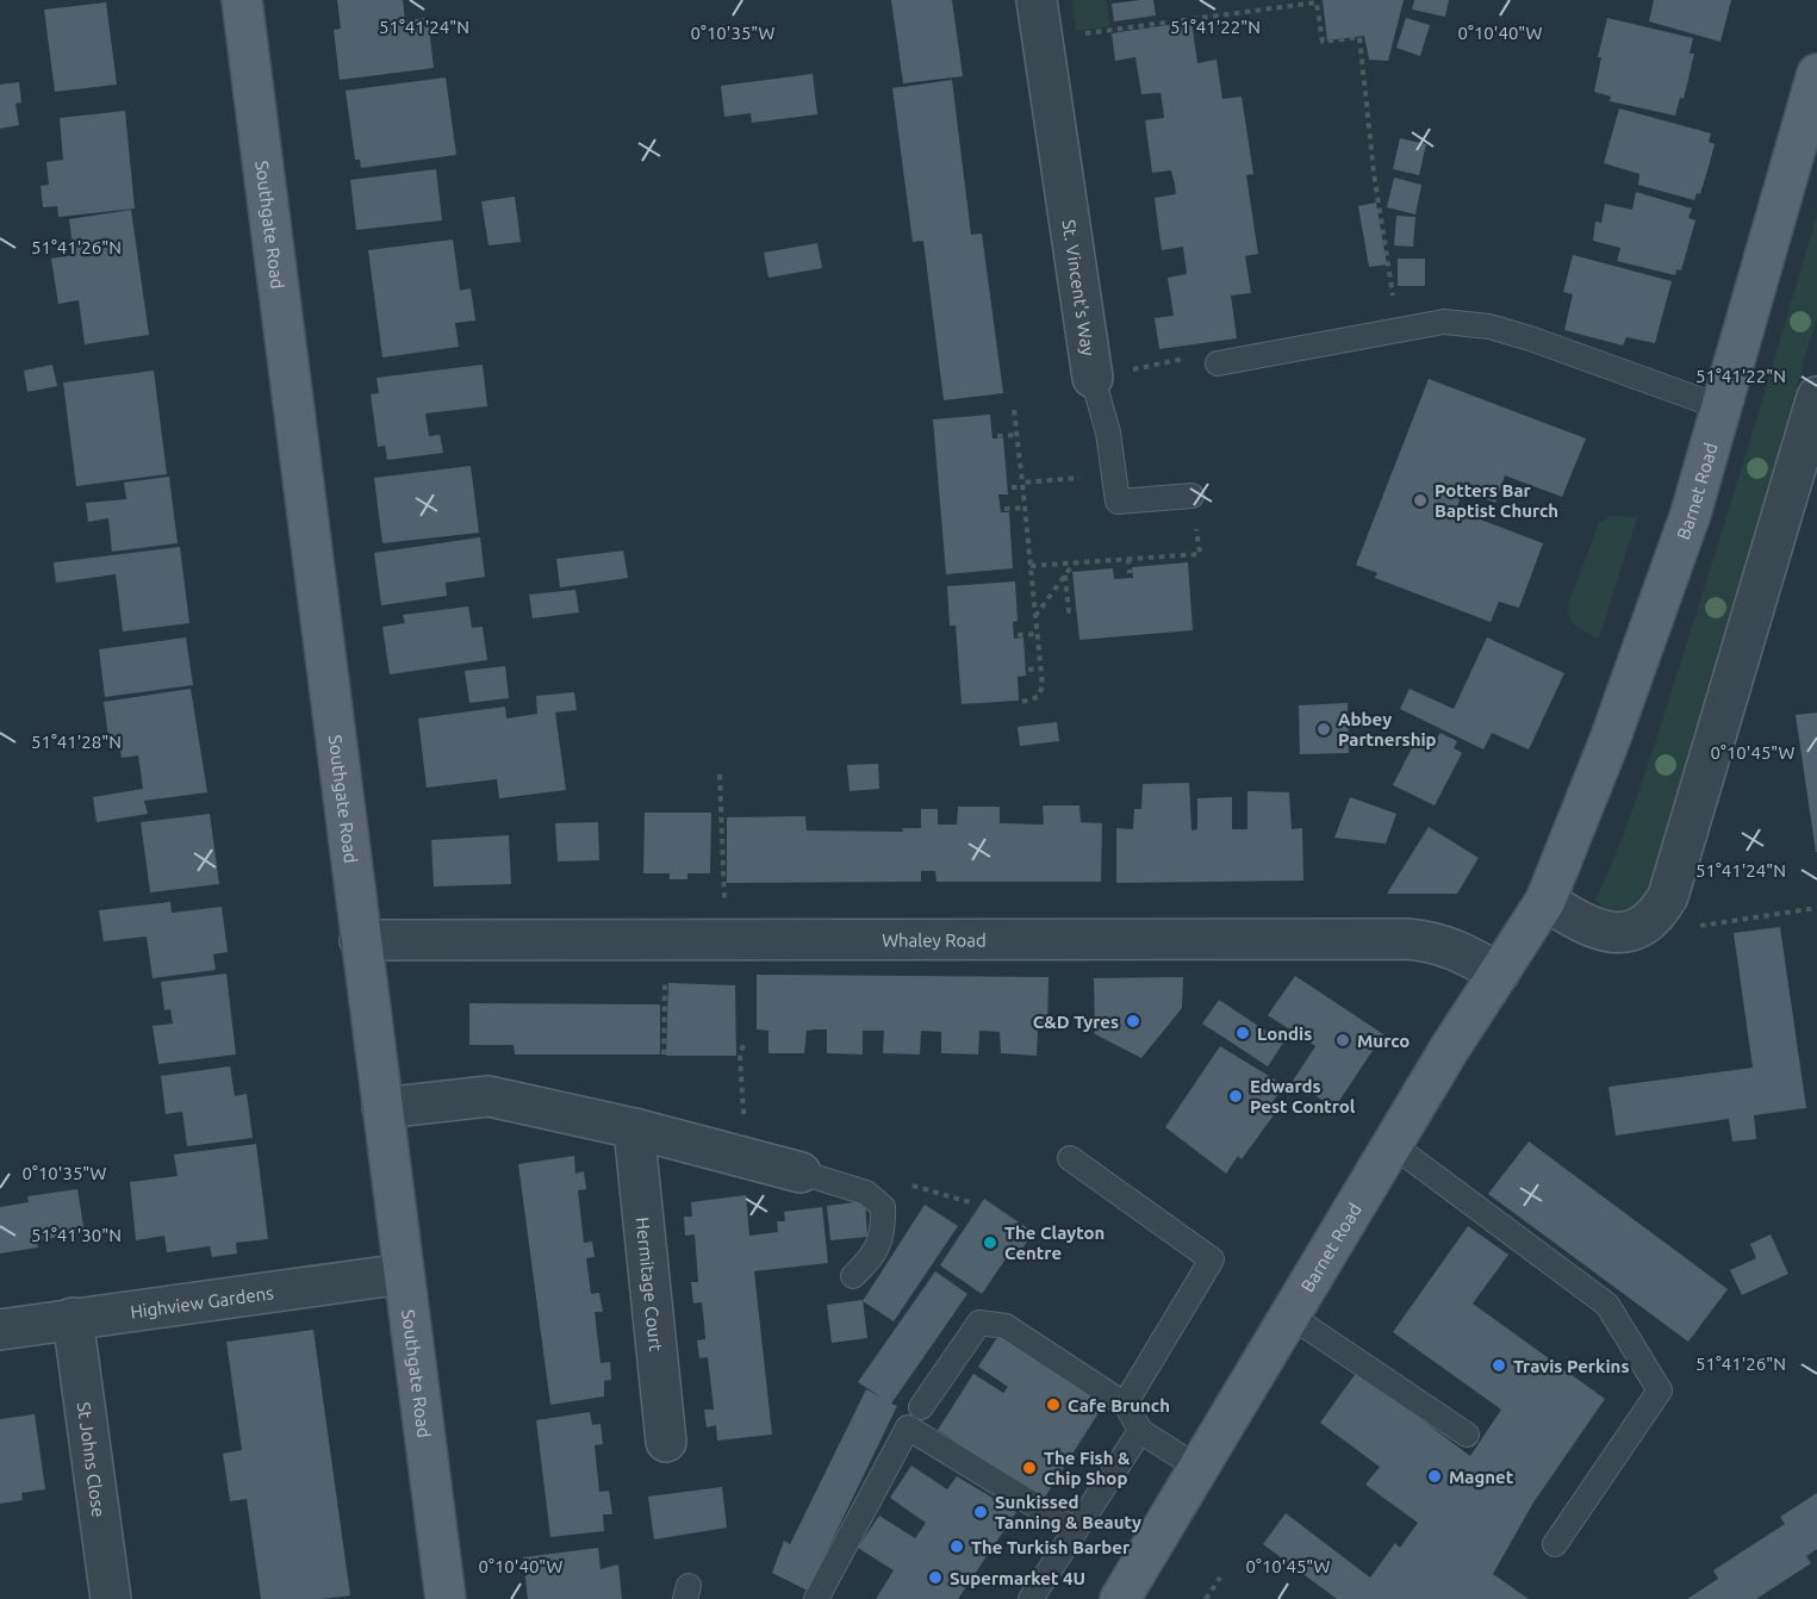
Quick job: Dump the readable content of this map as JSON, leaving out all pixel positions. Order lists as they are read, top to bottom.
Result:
{
  "streets": {
    "main road": ["Southgate Road", "Barnet Road"],
    "street": [
      "St. Vincent's Way",
      "Whaley Road",
      "Hermitage Court",
      "Highview Gardens",
      "St Johns Close"
    ]
  },
  "crossings": [
    ["Southgate Road", "Whaley Road"],
    ["Southgate Road", "Highview Gardens"],
    ["Barnet Road", "Whaley Road"],
    ["Highview Gardens", "St Johns Close"]
  ],
  "places": [
    "Potters Bar Baptist Church",
    "Abbey Partnership",
    "C&D Tyres",
    "Londis",
    "Murco",
    "Edwards Pest Control",
    "The Clayton Centre",
    "Travis Perkins",
    "Cafe Brunch",
    "The Fish & Chip Shop",
    "Magnet",
    "Sunkissed Tanning & Beauty",
    "The Turkish Barber",
    "Supermarket 4U"
  ],
  "coordinates": [
    "51°41'24\"N",
    "51°41'22\"N",
    "0°10'35\"W",
    "0°10'40\"W",
    "51°41'26\"N",
    "51°41'28\"N",
    "0°10'45\"W",
    "51°41'30\"N"
  ]
}
